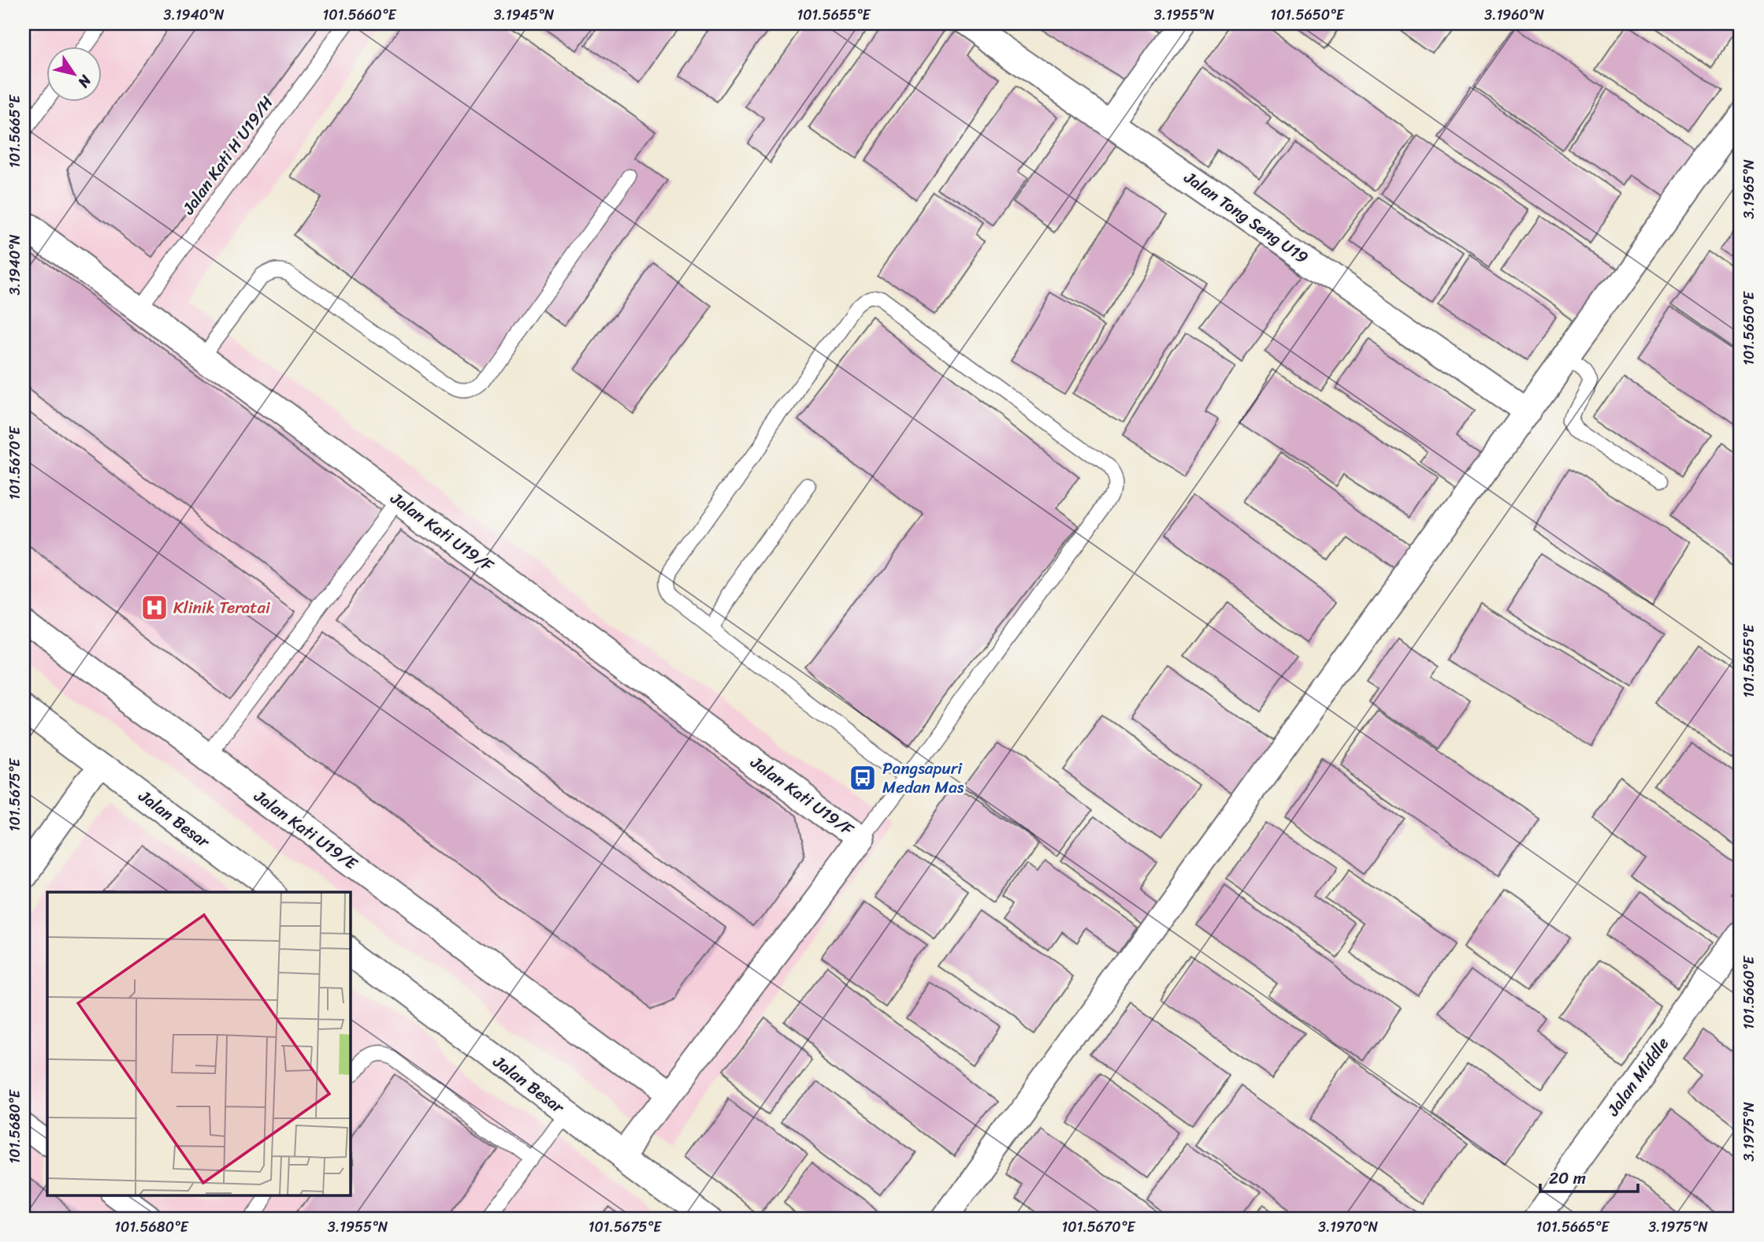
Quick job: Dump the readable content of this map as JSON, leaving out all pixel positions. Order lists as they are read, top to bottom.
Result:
{
  "streets": {
    "street": [
      "Jalan Tong Seng U19",
      "Jalan Kati U19/F",
      "Jalan Besar",
      "Jalan Kati U19/E",
      "Jalan Middle"
    ],
    "lane": ["Jalan Kati H U19/H"]
  },
  "crossings": [
    ["Jalan Kati H U19/H", "Jalan Kati U19/F"]
  ],
  "places": {
    "hospital": ["Klinik Teratai"],
    "bus stop": ["Pangsapuri Medan Mas"]
  },
  "scale_bar": "20 m",
  "north": "bottom right",
  "coordinates": [
    "3.1940°N",
    "101.5660°E",
    "3.1945°N",
    "101.5655°E",
    "3.1955°N",
    "101.5650°E",
    "3.1960°N",
    "101.5665°E",
    "3.1965°N",
    "101.5670°E",
    "101.5675°E",
    "101.5680°E",
    "3.1975°N",
    "3.1970°N"
  ]
}
